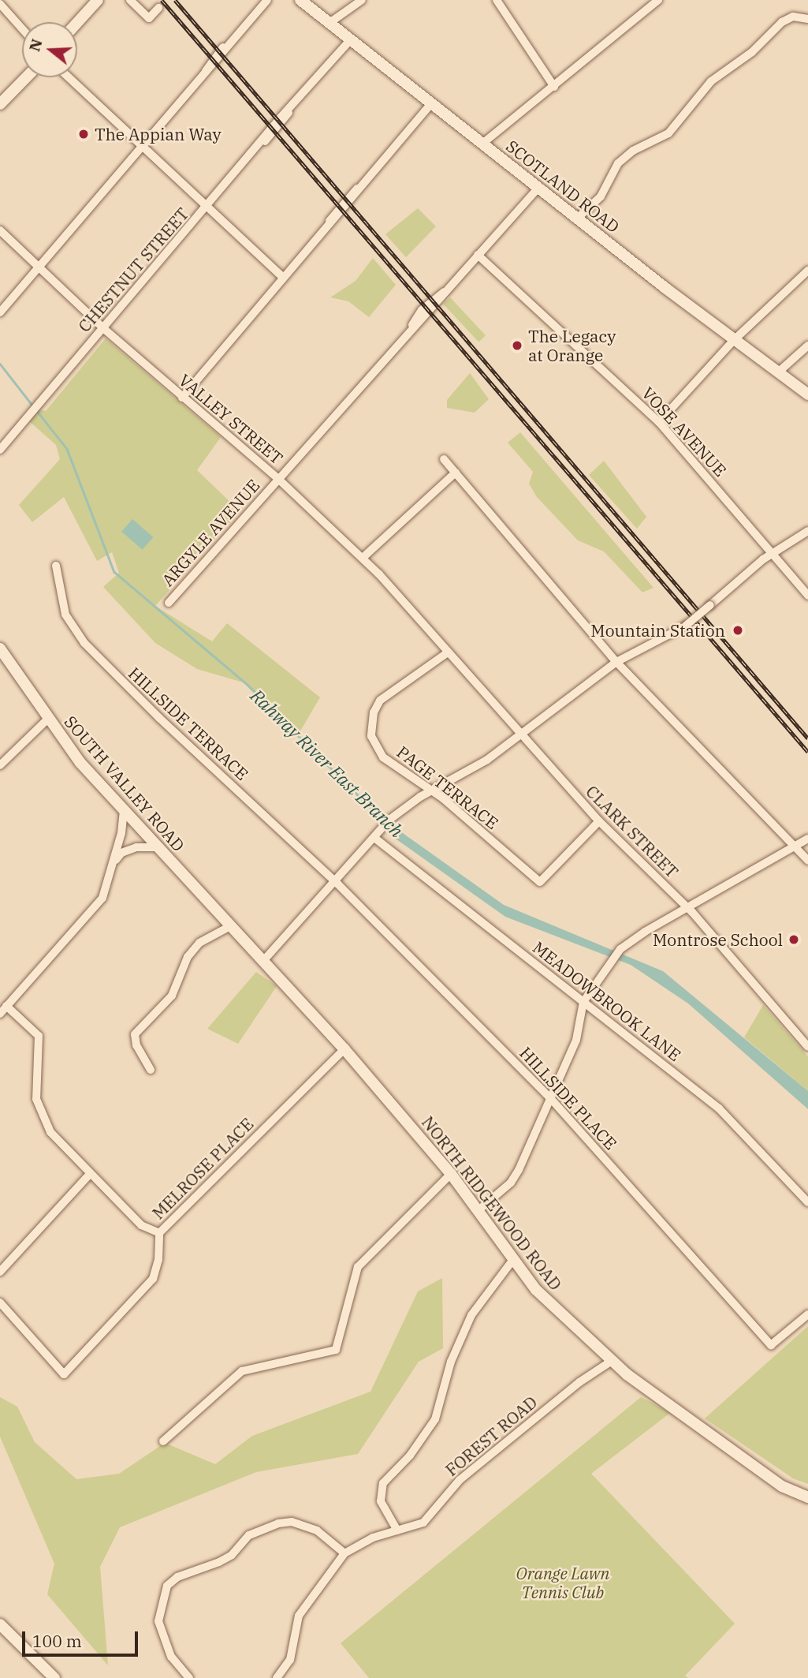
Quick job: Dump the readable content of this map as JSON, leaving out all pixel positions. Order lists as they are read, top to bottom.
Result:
{
  "streets": {
    "street": [
      "SCOTLAND ROAD",
      "CHESTNUT STREET",
      "VALLEY STREET",
      "VOSE AVENUE",
      "ARGYLE AVENUE",
      "HILLSIDE TERRACE",
      "SOUTH VALLEY ROAD",
      "PAGE TERRACE",
      "CLARK STREET",
      "MEADOWBROOK LANE",
      "HILLSIDE PLACE",
      "MELROSE PLACE",
      "NORTH RIDGEWOOD ROAD",
      "FOREST ROAD"
    ]
  },
  "crossings": [
    ["SCOTLAND ROAD", "CHESTNUT STREET"],
    ["SCOTLAND ROAD", "ARGYLE AVENUE"],
    ["CHESTNUT STREET", "VALLEY STREET"],
    ["VALLEY STREET", "ARGYLE AVENUE"],
    ["VALLEY STREET", "CLARK STREET"],
    ["VOSE AVENUE", "ARGYLE AVENUE"],
    ["HILLSIDE TERRACE", "HILLSIDE PLACE"],
    ["SOUTH VALLEY ROAD", "NORTH RIDGEWOOD ROAD"],
    ["PAGE TERRACE", "CLARK STREET"],
    ["MELROSE PLACE", "NORTH RIDGEWOOD ROAD"],
    ["NORTH RIDGEWOOD ROAD", "FOREST ROAD"]
  ],
  "water": ["Rahway River East Branch"],
  "parks": ["Orange Lawn Tennis Club"],
  "places": [
    "The Appian Way",
    "The Legacy at Orange",
    "Mountain Station",
    "Montrose School"
  ],
  "scale_bar": "100 m",
  "north": "left"
}
